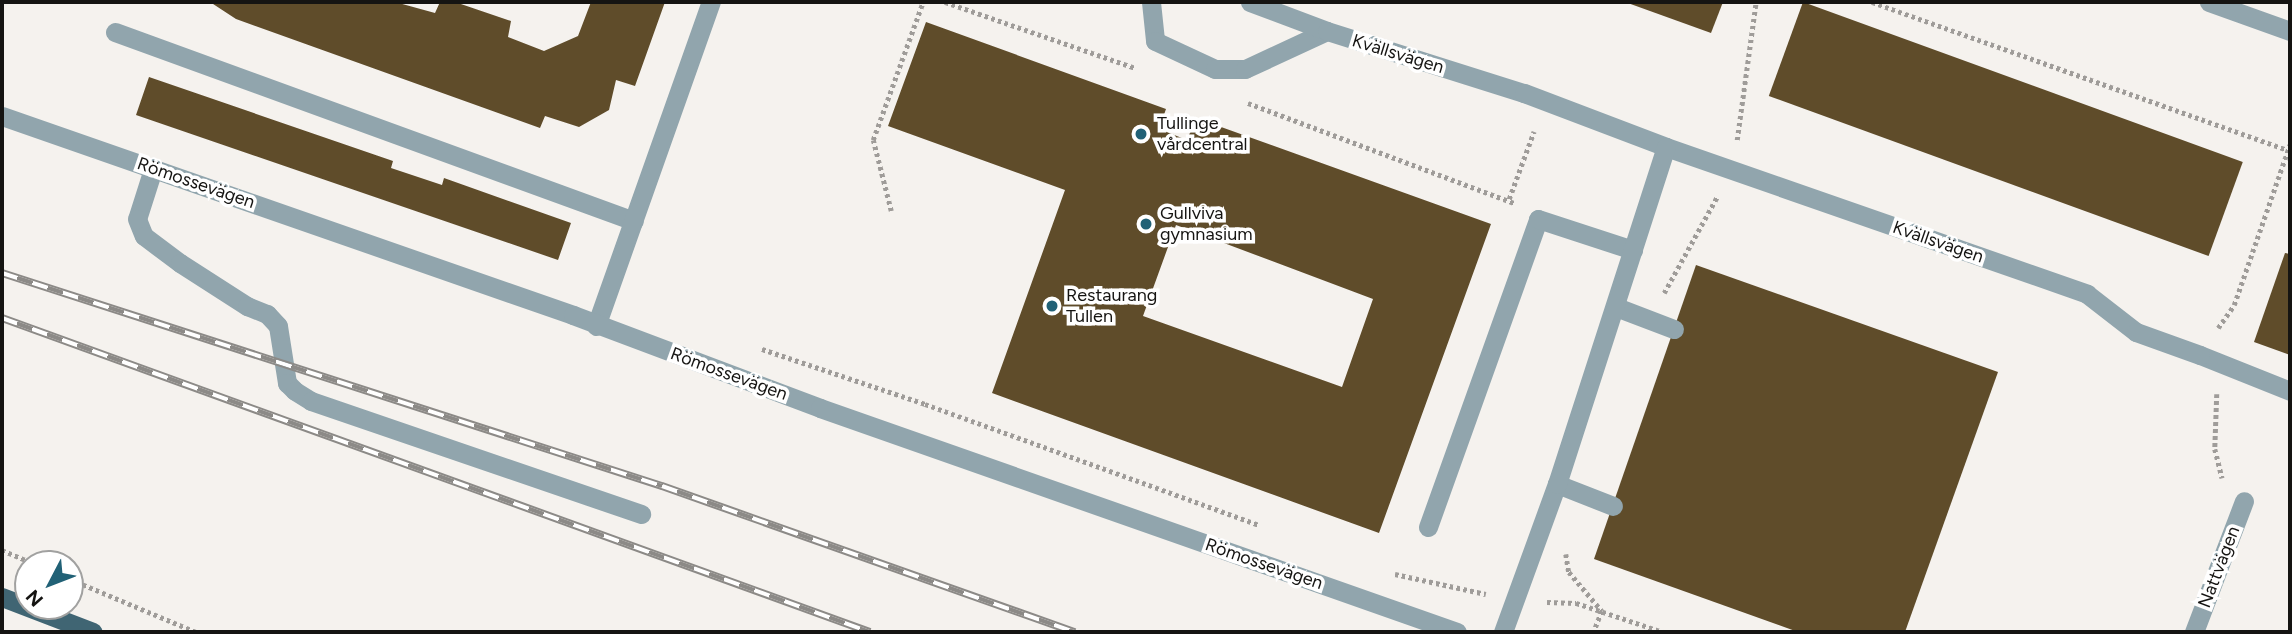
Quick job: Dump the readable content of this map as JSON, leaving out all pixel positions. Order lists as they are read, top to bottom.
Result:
{
  "streets": {
    "street": ["Kvällsvägen", "Römossevägen", "Nattvägen"]
  },
  "places": ["Tullinge vårdcentral", "Gullviva gymnasium", "Restaurang Tullen"],
  "north": "bottom left"
}
